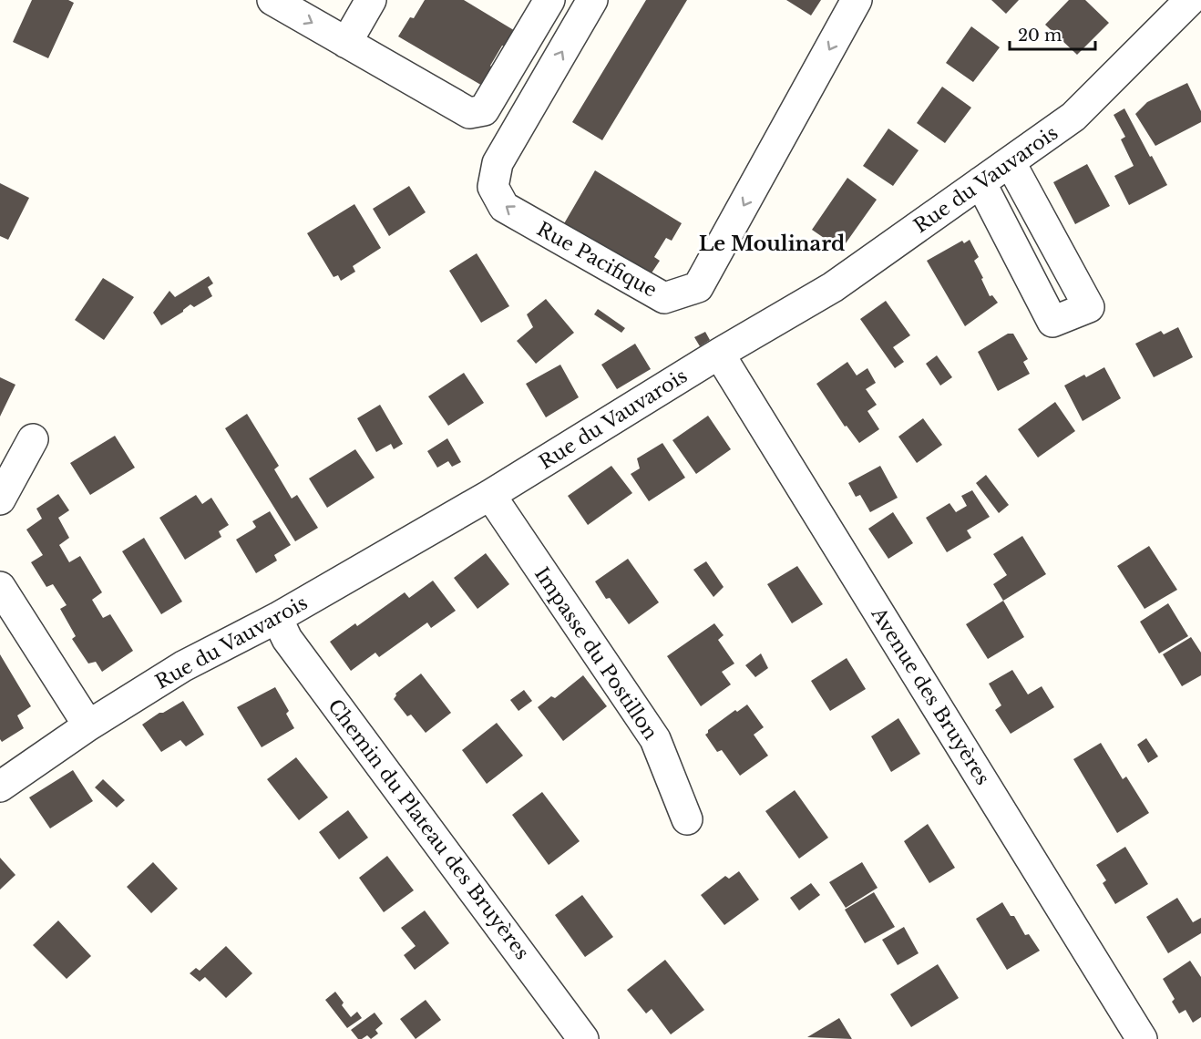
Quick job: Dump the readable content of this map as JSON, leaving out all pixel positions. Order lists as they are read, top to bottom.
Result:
{
  "streets": {
    "street": [
      "Rue du Vauvarois",
      "Rue Pacifique",
      "Impasse du Postillon",
      "Avenue des Bruyères",
      "Chemin du Plateau des Bruyères"
    ]
  },
  "crossings": [
    ["Rue du Vauvarois", "Impasse du Postillon"],
    ["Rue du Vauvarois", "Avenue des Bruyères"],
    ["Rue du Vauvarois", "Chemin du Plateau des Bruyères"]
  ],
  "districts": ["Le Moulinard"],
  "scale_bar": "20 m"
}
